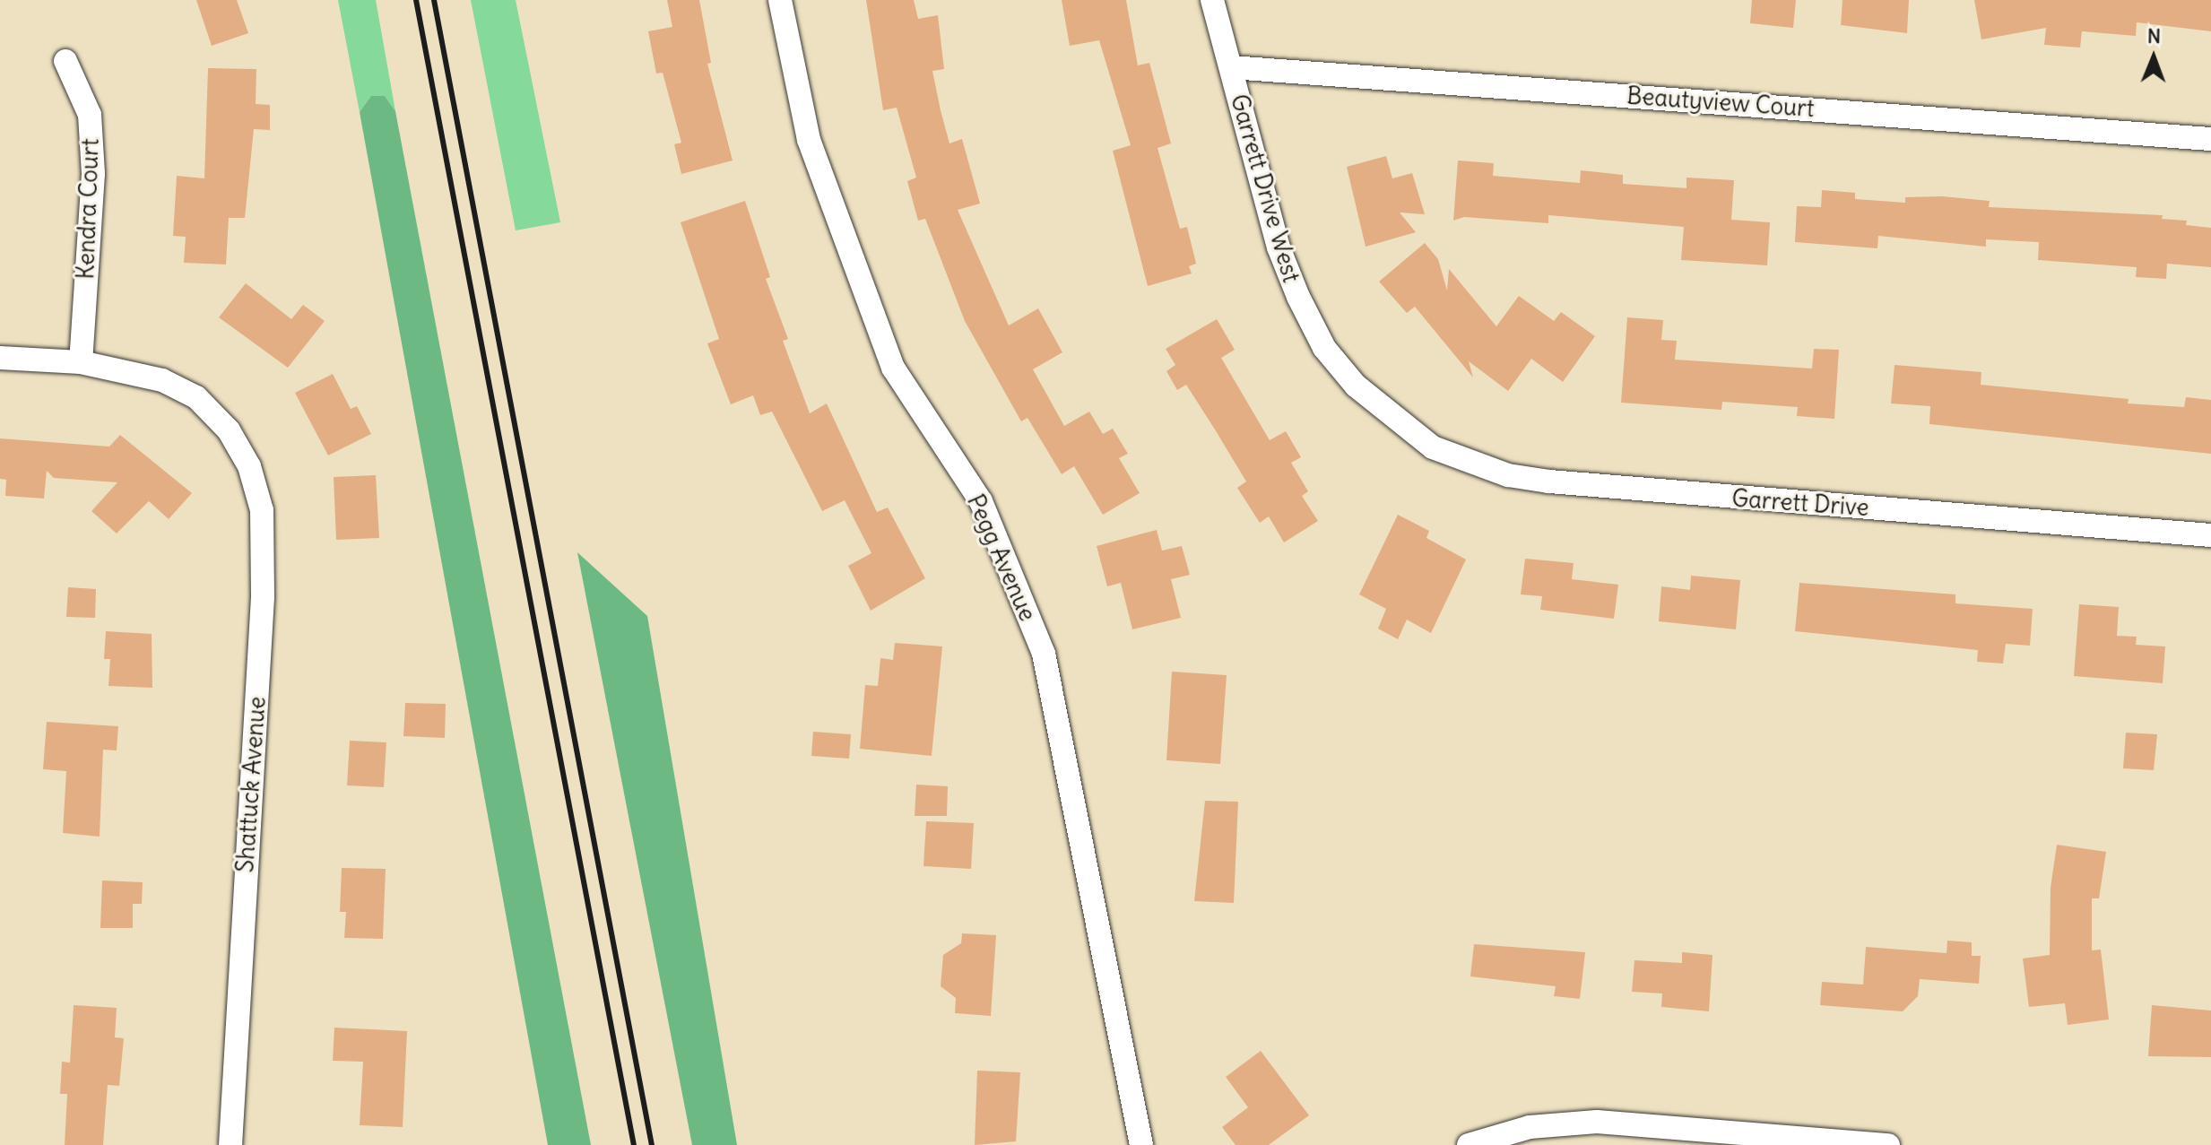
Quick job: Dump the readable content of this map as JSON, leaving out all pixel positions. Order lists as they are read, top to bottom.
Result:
{
  "streets": {
    "street": [
      "Beautyview Court",
      "Garrett Drive West",
      "Kendra Court",
      "Garrett Drive",
      "Pegg Avenue",
      "Shattuck Avenue"
    ]
  },
  "crossings": [
    ["Beautyview Court", "Garrett Drive West"],
    ["Garrett Drive West", "Garrett Drive"],
    ["Kendra Court", "Shattuck Avenue"]
  ],
  "north": "top"
}
